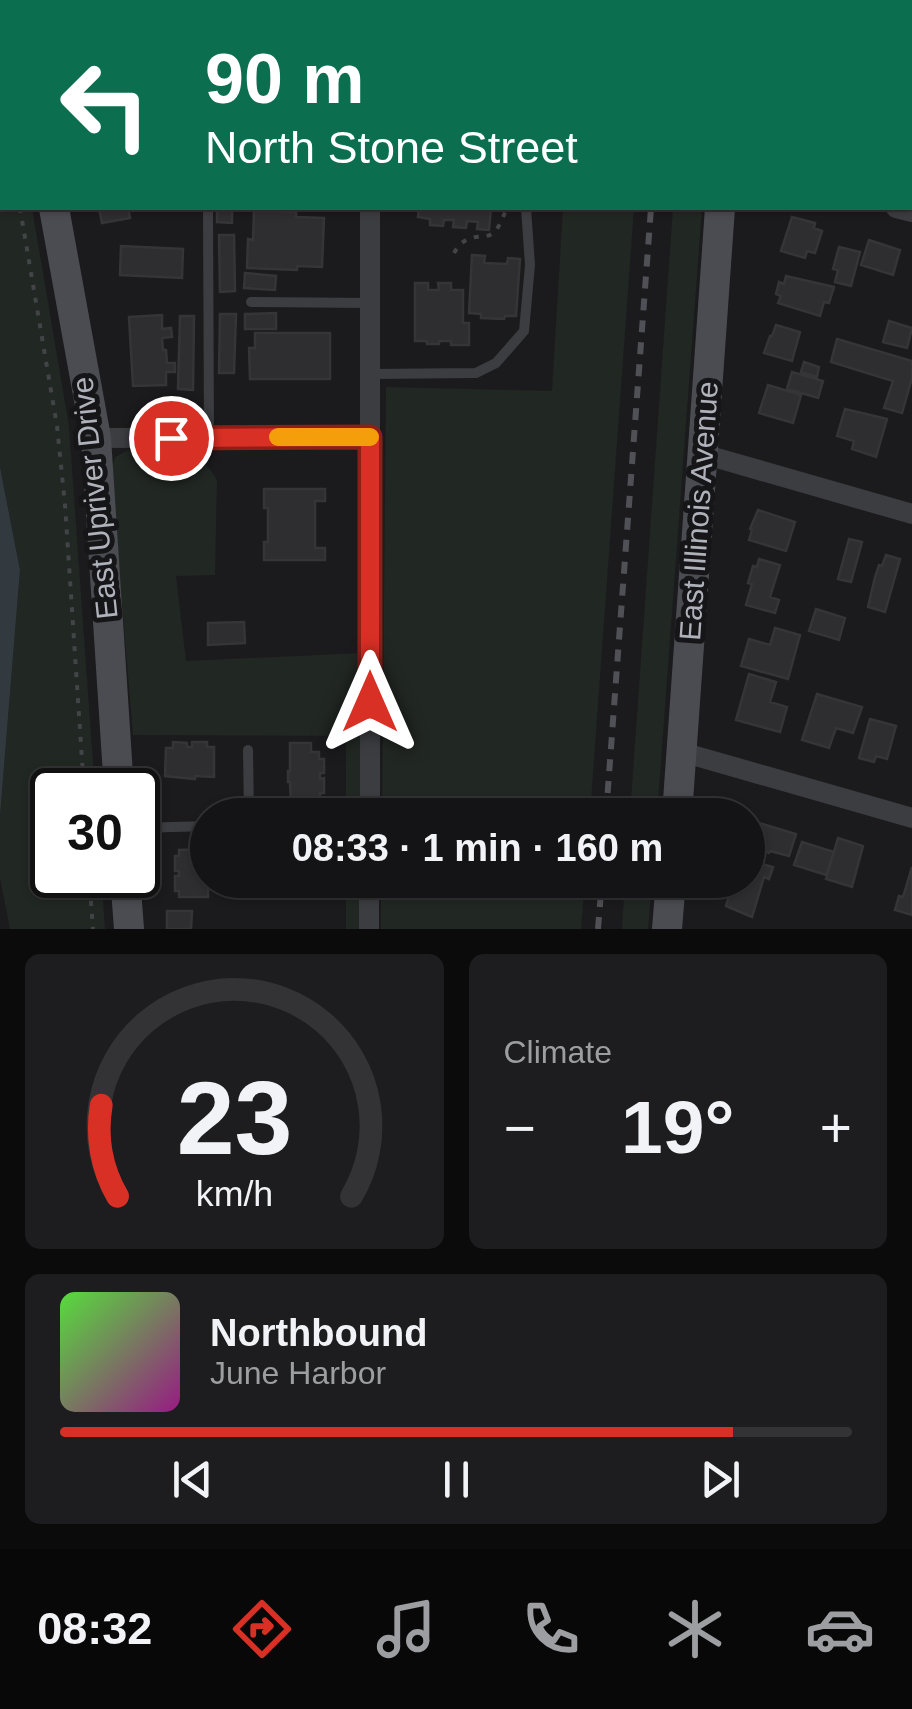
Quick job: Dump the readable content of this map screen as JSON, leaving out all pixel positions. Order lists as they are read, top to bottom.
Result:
{
  "streets": {
    "main road": ["East Upriver Drive", "East Illinois Avenue"]
  },
  "page": {
    "turn": ["90 m", "North Stone Street"],
    "limit": "30",
    "trip": "08:33 · 1 min · 160 m",
    "tile": "Climate",
    "heat": ["−", "19°", "+"],
    "song": ["Northbound", "June Harbor"],
    "tabs": "08:32",
    "gauge": ["23", "km/h"]
  }
}
